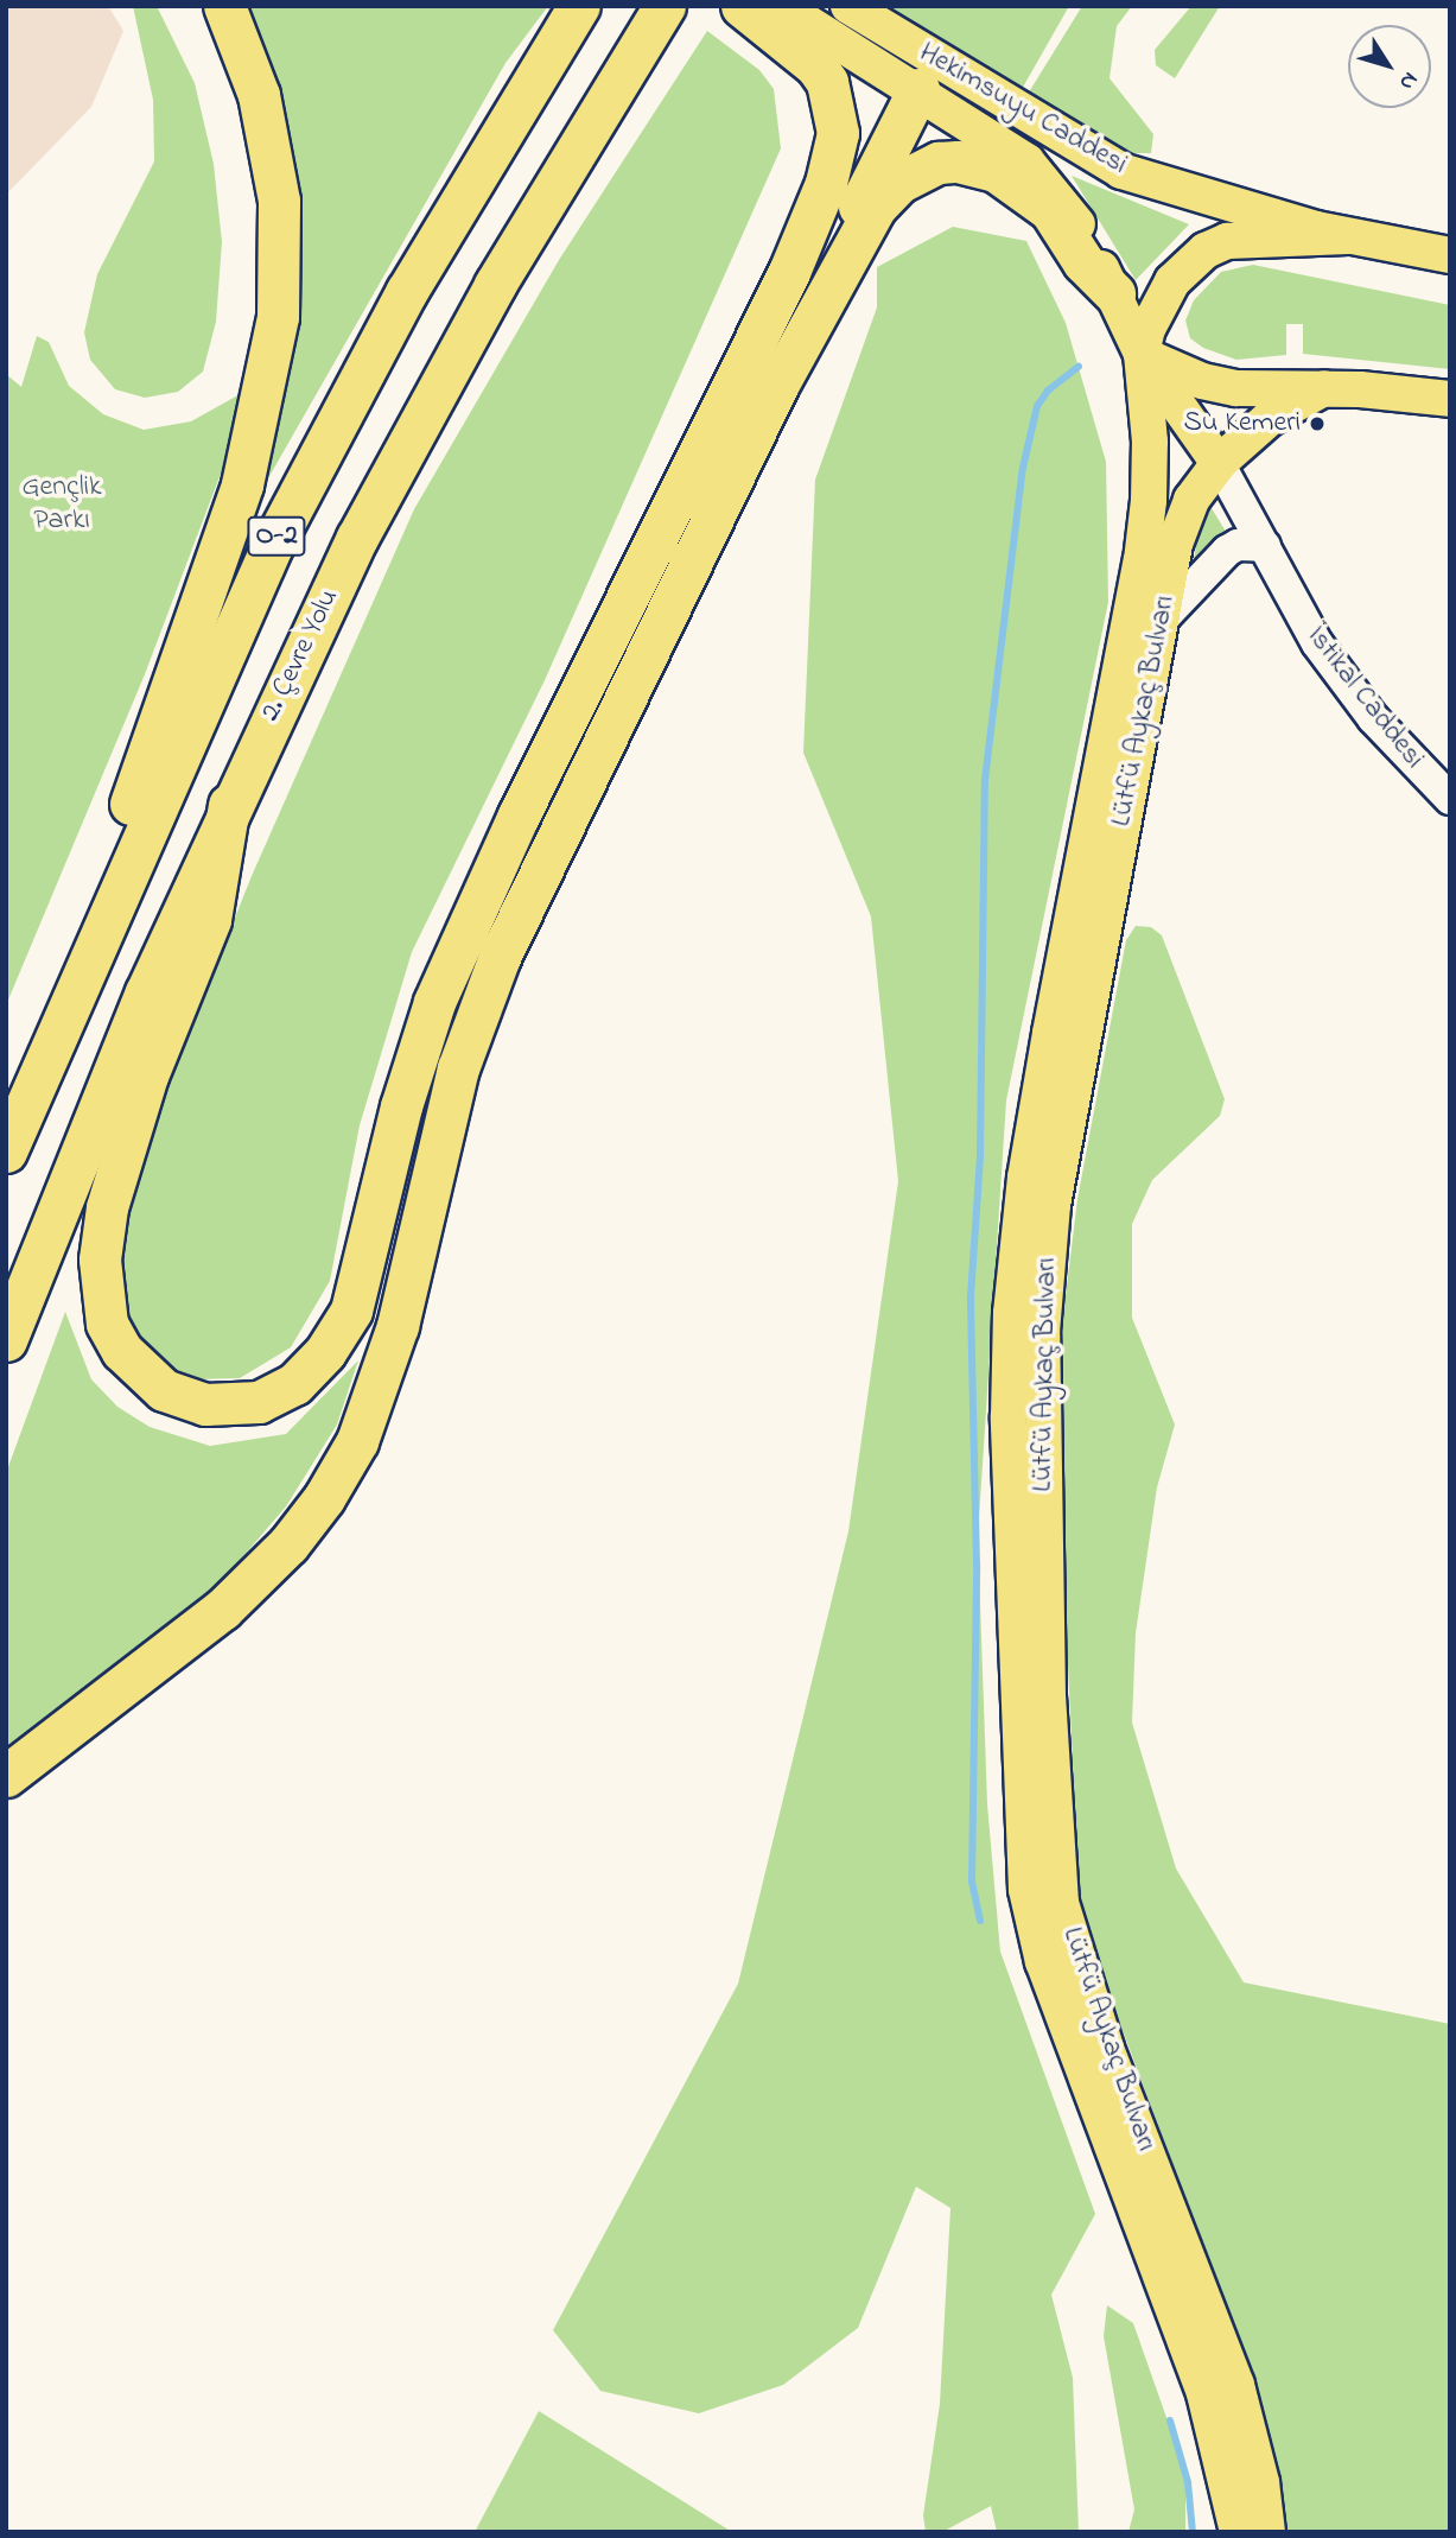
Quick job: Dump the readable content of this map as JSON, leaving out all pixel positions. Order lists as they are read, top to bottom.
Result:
{
  "streets": {
    "highway": ["O-2", "2. Çevre Yolu"],
    "main road": ["Hekimsuyu Caddesi", "İstikal Caddesi", "Lütfü Aykaç Bulvarı"]
  },
  "crossings": [
    ["Hekimsuyu Caddesi", "Lütfü Aykaç Bulvarı"],
    ["İstikal Caddesi", "Lütfü Aykaç Bulvarı"]
  ],
  "parks": ["Gençlik Parkı"],
  "places": ["Su Kemeri"],
  "north": "bottom right"
}
